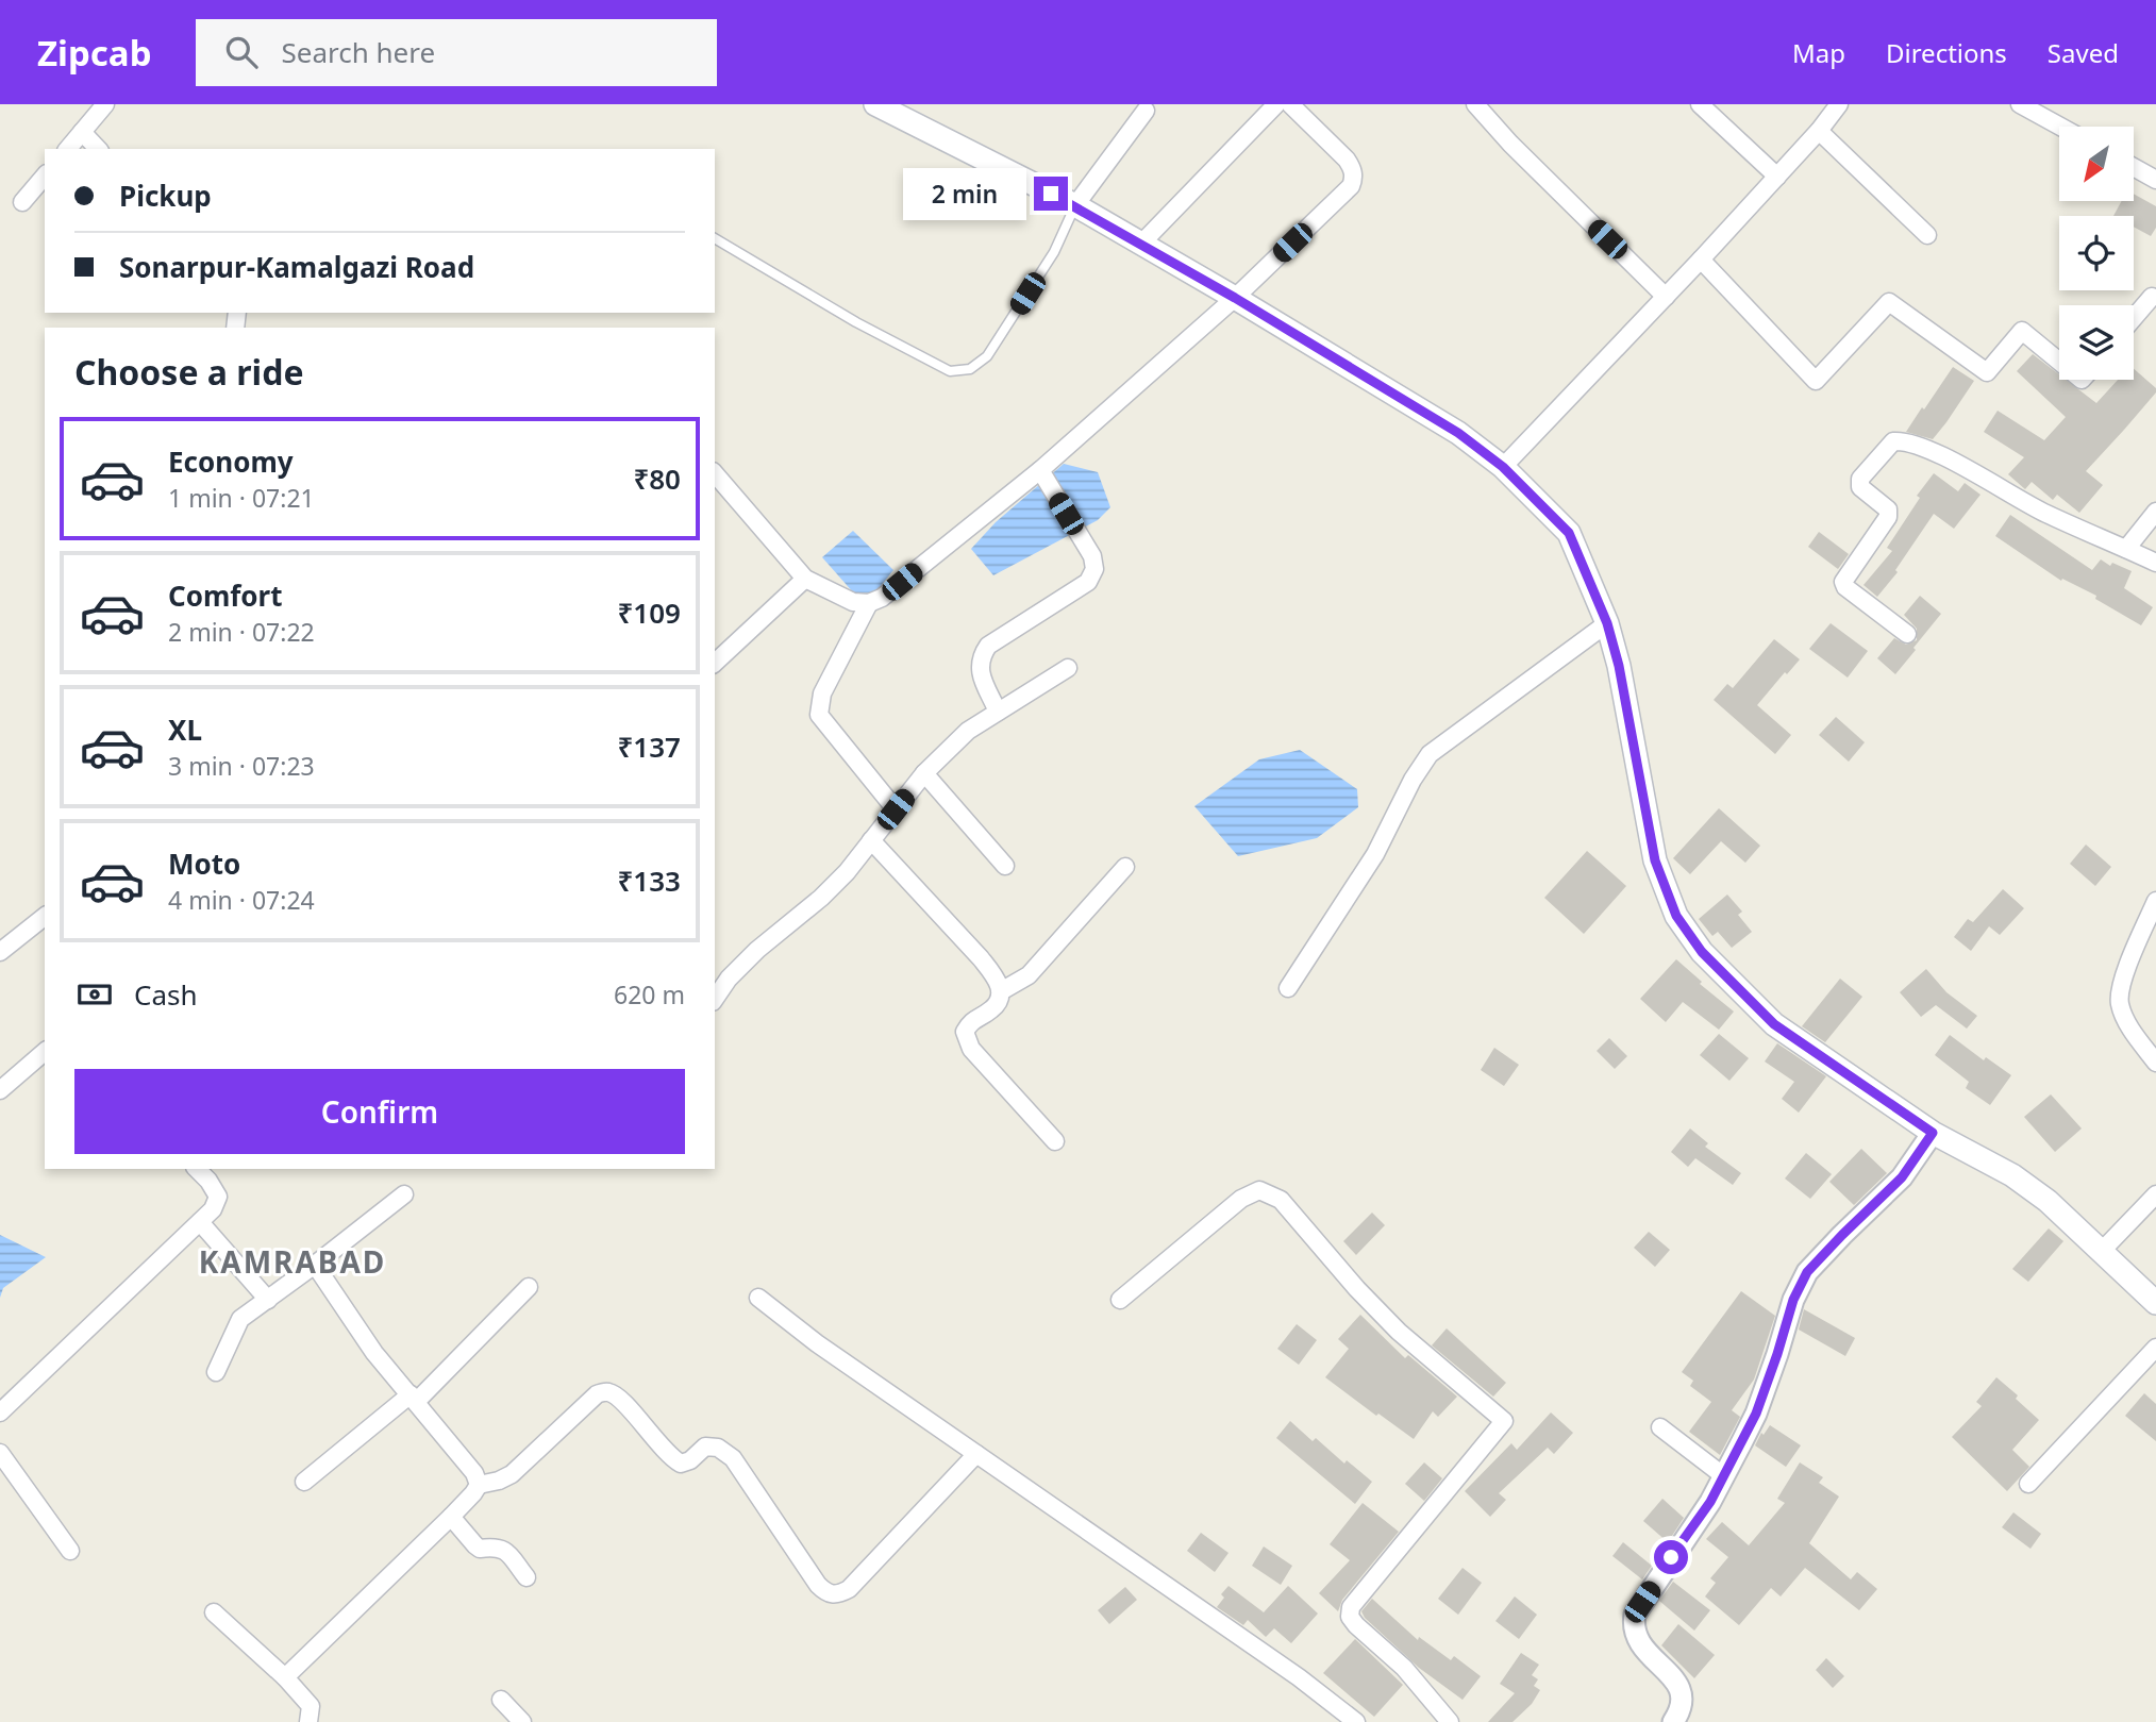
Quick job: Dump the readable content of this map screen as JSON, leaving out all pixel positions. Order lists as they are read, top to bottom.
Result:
{
  "districts": ["KAMRABAD"],
  "north": "bottom left",
  "page": {
    "header": "Zipcab",
    "search": "Search here",
    "nav": ["Map", "Directions", "Saved"],
    "banner": ["Pickup", "Sonarpur-Kamalgazi Road"],
    "bubble": "2 min",
    "heading": "Choose a ride",
    "list": [
      {
        "name": "Economy",
        "note": "1 min · 07:21",
        "value": "₹80"
      },
      {
        "name": "Comfort",
        "note": "2 min · 07:22",
        "value": "₹109"
      },
      {
        "name": "XL",
        "note": "3 min · 07:23",
        "value": "₹137"
      },
      {
        "name": "Moto",
        "note": "4 min · 07:24",
        "value": "₹133"
      }
    ],
    "pay": ["Cash", "620 m"],
    "buttons": "Confirm"
  }
}
